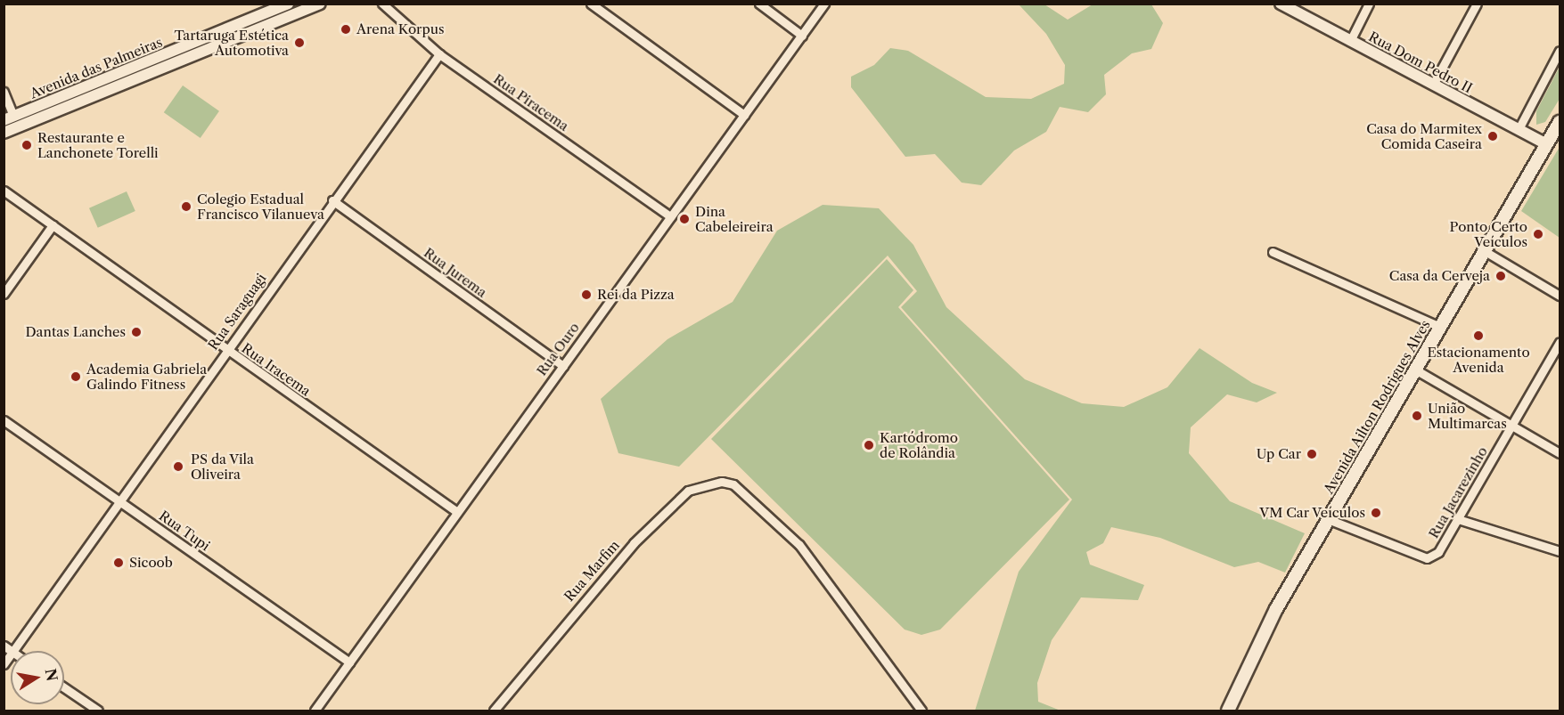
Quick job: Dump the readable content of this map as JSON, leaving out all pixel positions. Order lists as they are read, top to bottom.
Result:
{
  "streets": {
    "main road": ["Avenida Ailton Rodrigues Alves"],
    "street": [
      "Rua Dom Pedro II",
      "Avenida das Palmeiras",
      "Rua Piracema",
      "Rua Jurema",
      "Rua Saraguagi",
      "Rua Ouro",
      "Rua Iracema",
      "Rua Jacarezinho",
      "Rua Tupi",
      "Rua Marfim"
    ]
  },
  "crossings": [
    ["Rua Dom Pedro II", "Avenida Ailton Rodrigues Alves"],
    ["Rua Piracema", "Rua Saraguagi"],
    ["Rua Piracema", "Rua Ouro"],
    ["Rua Jurema", "Rua Saraguagi"],
    ["Rua Jurema", "Rua Ouro"],
    ["Rua Saraguagi", "Rua Iracema"],
    ["Rua Saraguagi", "Rua Tupi"],
    ["Rua Ouro", "Rua Iracema"],
    ["Rua Ouro", "Rua Tupi"],
    ["Avenida Ailton Rodrigues Alves", "Rua Jacarezinho"]
  ],
  "places": [
    "Arena Korpus",
    "Tartaruga Estética Automotiva",
    "Casa do Marmitex Comida Caseira",
    "Restaurante e Lanchonete Torelli",
    "Colegio Estadual Francisco Vilanueva",
    "Dina Cabeleireira",
    "Ponto Certo Veículos",
    "Casa da Cerveja",
    "Rei da Pizza",
    "Dantas Lanches",
    "Estacionamento Avenida",
    "Academia Gabriela Galindo Fitness",
    "União Multimarcas",
    "Kartódromo de Rolândia",
    "Up Car",
    "PS da Vila Oliveira",
    "VM Car Veículos",
    "Sicoob"
  ],
  "north": "right"
}
